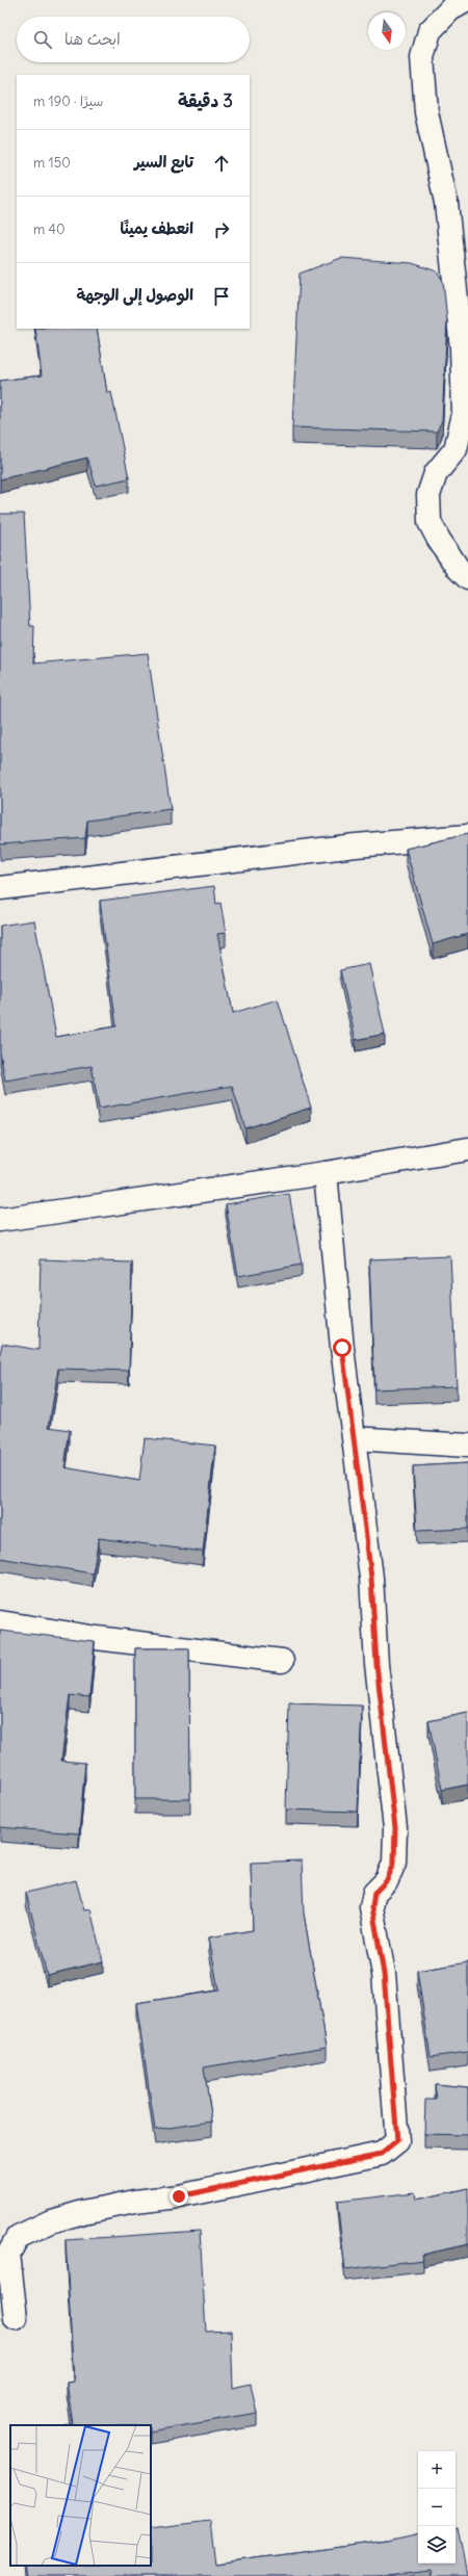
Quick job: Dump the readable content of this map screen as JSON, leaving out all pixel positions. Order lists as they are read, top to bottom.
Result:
{
  "north": "bottom",
  "page": {
    "search": "ابحث هنا",
    "heading": ["3 دقيقة", "سيرًا · 190 m"],
    "list": [
      ["تابع السير", "150 m"],
      ["انعطف يمينًا", "40 m"],
      "الوصول إلى الوجهة"
    ],
    "map_buttons": ["+", "−"]
  }
}
